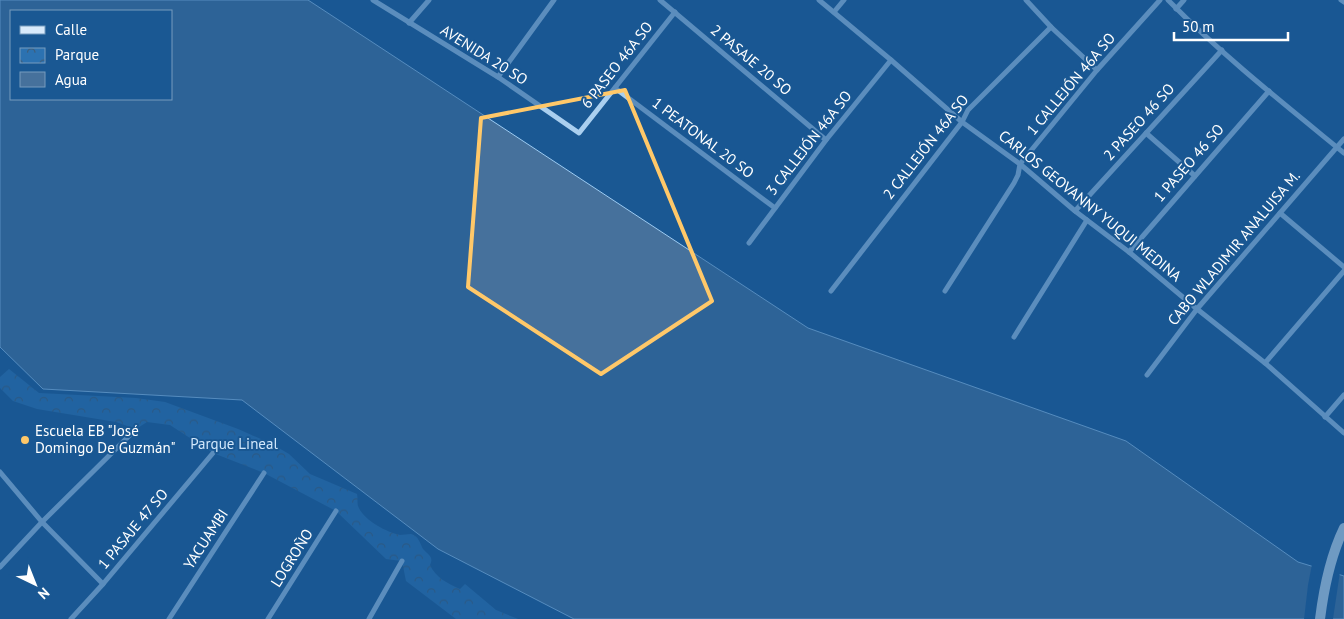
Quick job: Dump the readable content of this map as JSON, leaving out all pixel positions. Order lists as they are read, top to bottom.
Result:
{
  "streets": {
    "street": [
      "AVENIDA 20 SO",
      "2 PASAJE 20 SO",
      "6 PASEO 46A SO",
      "1 CALLEJÓN 46A SO",
      "2 PASEO 46 SO",
      "1 PEATONAL 20 SO",
      "3 CALLEJÓN 46A SO",
      "2 CALLEJÓN 46A SO",
      "1 PASEO 46 SO",
      "CARLOS GEOVANNY YUQUI MEDINA",
      "CABO WLADIMIR ANALUISA M.",
      "1 PASAJE 47 SO",
      "YACUAMBI",
      "LOGROÑO"
    ]
  },
  "crossings": [
    ["AVENIDA 20 SO", "6 PASEO 46A SO"],
    ["2 PASAJE 20 SO", "6 PASEO 46A SO"],
    ["2 PASAJE 20 SO", "3 CALLEJÓN 46A SO"],
    ["6 PASEO 46A SO", "1 PEATONAL 20 SO"],
    ["1 CALLEJÓN 46A SO", "CARLOS GEOVANNY YUQUI MEDINA"],
    ["2 PASEO 46 SO", "CARLOS GEOVANNY YUQUI MEDINA"],
    ["1 PEATONAL 20 SO", "3 CALLEJÓN 46A SO"],
    ["3 CALLEJÓN 46A SO", "CARLOS GEOVANNY YUQUI MEDINA"],
    ["2 CALLEJÓN 46A SO", "CARLOS GEOVANNY YUQUI MEDINA"],
    ["1 PASEO 46 SO", "CARLOS GEOVANNY YUQUI MEDINA"],
    ["CARLOS GEOVANNY YUQUI MEDINA", "CABO WLADIMIR ANALUISA M."]
  ],
  "parks": ["Parque Lineal"],
  "places": ["Escuela EB \"José Domingo De Guzmán\""],
  "legend": ["Calle", "Parque", "Agua"],
  "scale_bar": "50 m",
  "north": "bottom right"
}
